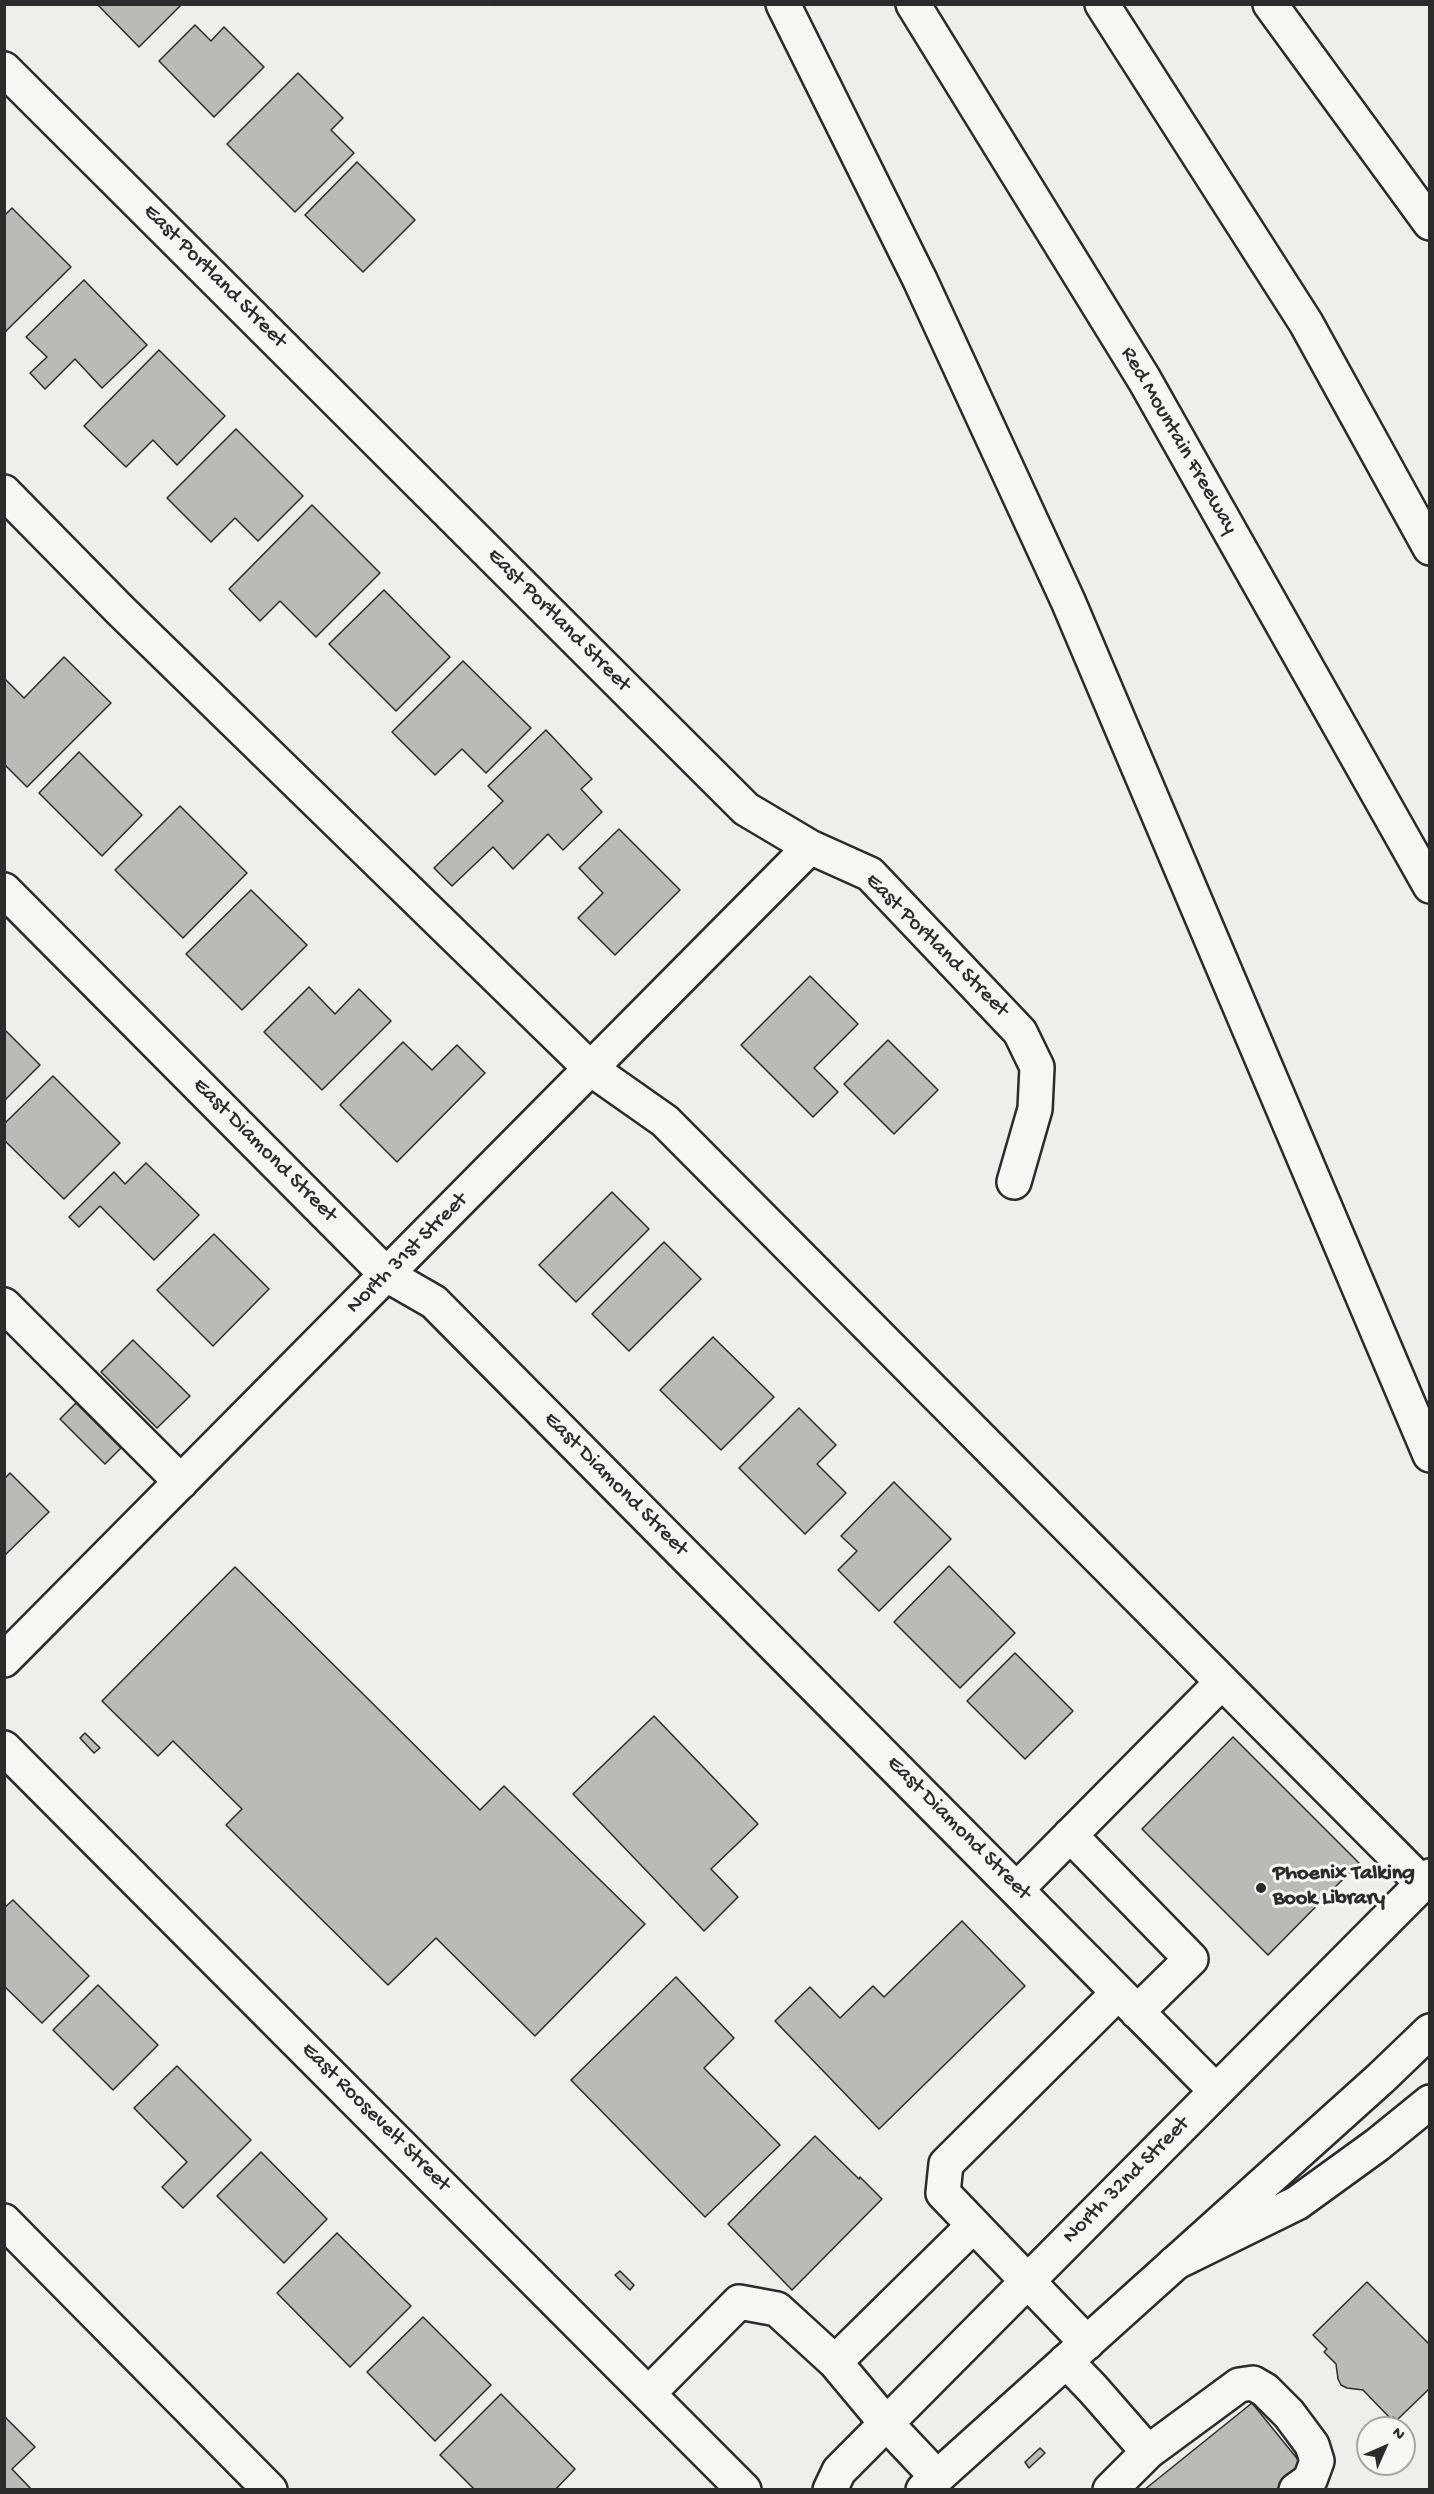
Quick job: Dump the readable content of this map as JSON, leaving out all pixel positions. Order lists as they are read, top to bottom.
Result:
{
  "streets": {
    "main road": [
      "East Portland Street",
      "Red Mountain Freeway",
      "East Diamond Street",
      "North 31st Street",
      "East Roosevelt Street",
      "North 32nd Street"
    ]
  },
  "crossings": [
    ["East Portland Street", "North 31st Street"],
    ["East Diamond Street", "North 31st Street"],
    ["East Diamond Street", "North 32nd Street"]
  ],
  "places": ["Phoenix Talking Book Library"],
  "north": "top right"
}
